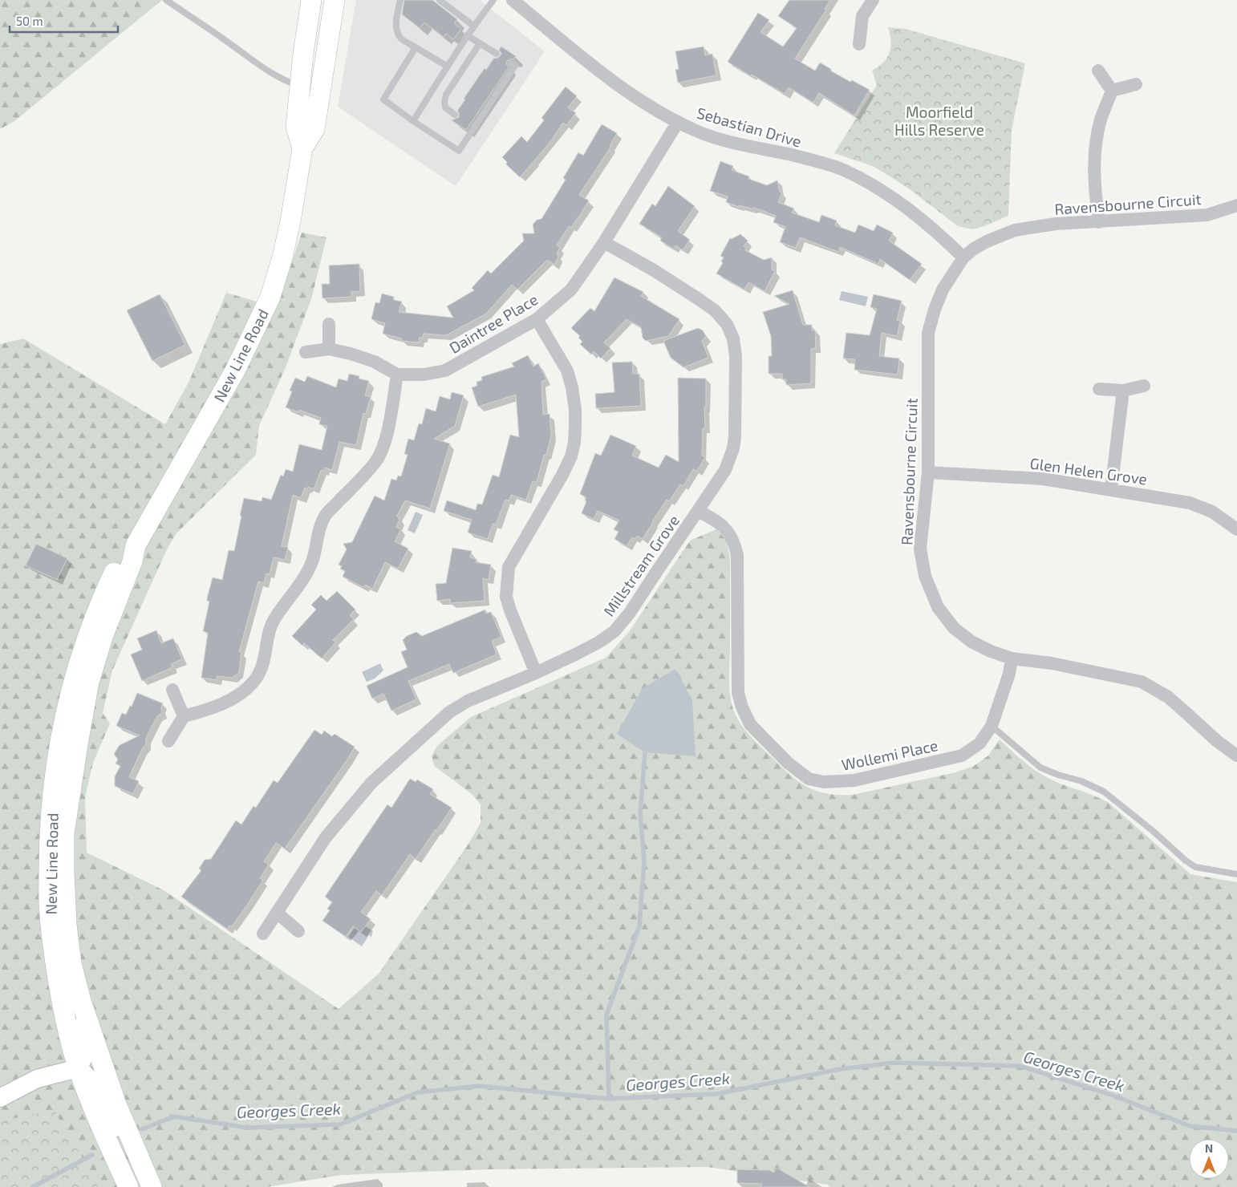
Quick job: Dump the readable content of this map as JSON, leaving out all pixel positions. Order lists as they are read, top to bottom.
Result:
{
  "streets": {
    "main road": ["New Line Road"],
    "street": [
      "Sebastian Drive",
      "Ravensbourne Circuit",
      "Daintree Place",
      "Glen Helen Grove",
      "Millstream Grove",
      "Wollemi Place"
    ]
  },
  "crossings": [
    ["Sebastian Drive", "Ravensbourne Circuit"],
    ["Sebastian Drive", "Daintree Place"],
    ["Ravensbourne Circuit", "Glen Helen Grove"],
    ["Ravensbourne Circuit", "Wollemi Place"],
    ["Daintree Place", "Millstream Grove"],
    ["Millstream Grove", "Wollemi Place"]
  ],
  "water": ["Georges Creek"],
  "parks": ["Moorfield Hills Reserve"],
  "scale_bar": "50 m",
  "north": "top"
}
